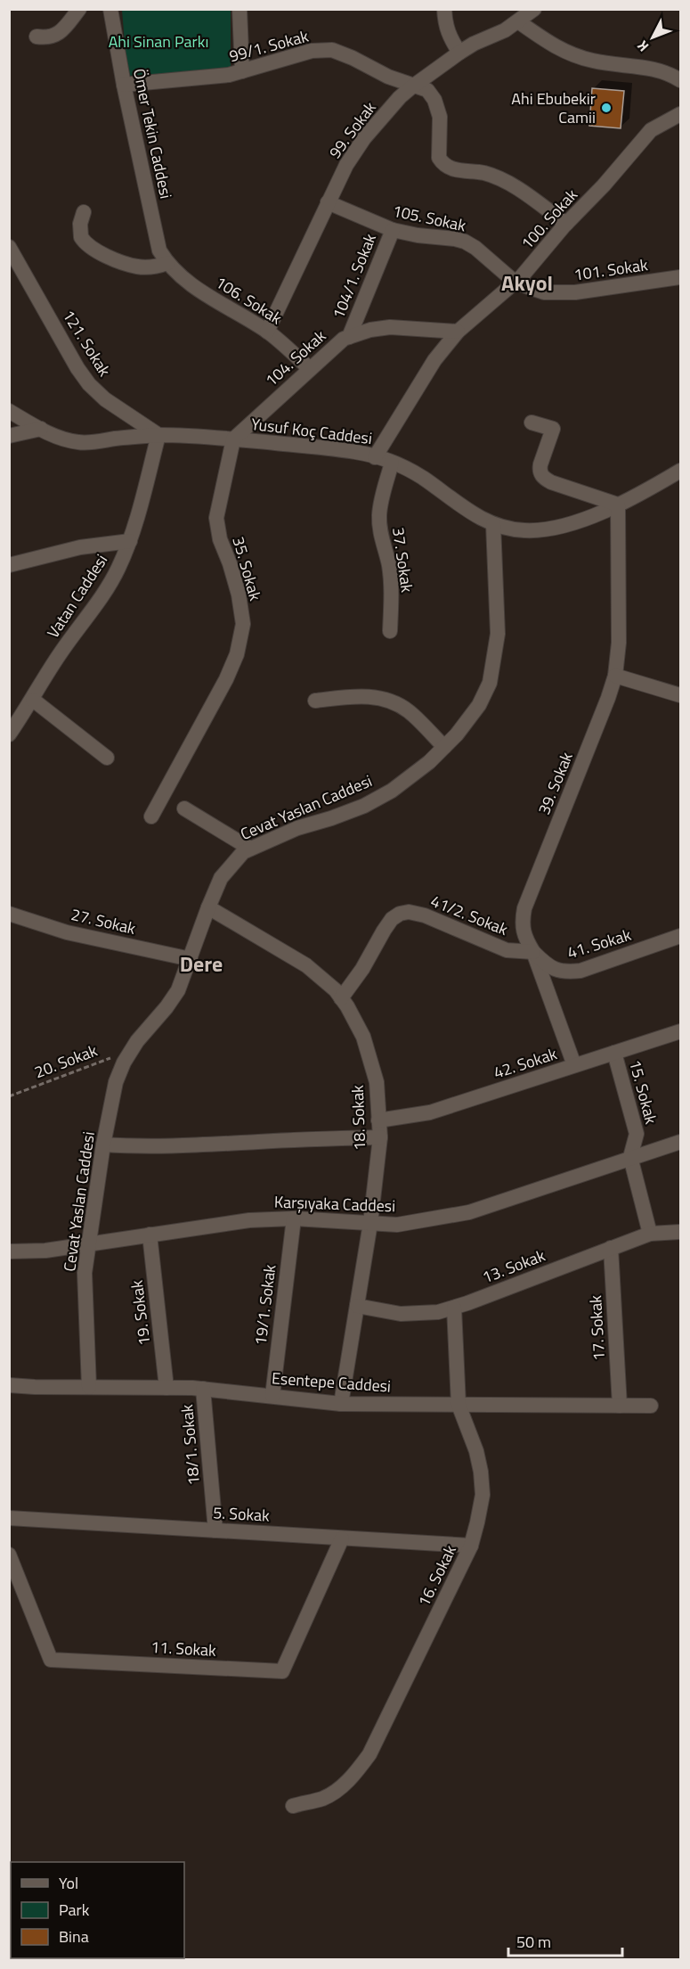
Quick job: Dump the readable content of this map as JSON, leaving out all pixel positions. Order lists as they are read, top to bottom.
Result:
{
  "streets": {
    "street": [
      "99/1. Sokak",
      "99. Sokak",
      "Ömer Tekin Caddesi",
      "105. Sokak",
      "100. Sokak",
      "101. Sokak",
      "104/1. Sokak",
      "106. Sokak",
      "121. Sokak",
      "104. Sokak",
      "Yusuf Koç Caddesi",
      "37. Sokak",
      "35. Sokak",
      "Vatan Caddesi",
      "39. Sokak",
      "Cevat Yaslan Caddesi",
      "41/2. Sokak",
      "27. Sokak",
      "41. Sokak",
      "42. Sokak",
      "15. Sokak",
      "18. Sokak",
      "Karşıyaka Caddesi",
      "13. Sokak",
      "19/1. Sokak",
      "19. Sokak",
      "17. Sokak",
      "Esentepe Caddesi",
      "18/1. Sokak",
      "5. Sokak",
      "16. Sokak",
      "11. Sokak"
    ],
    "path": ["20. Sokak"]
  },
  "crossings": [
    ["99/1. Sokak", "99. Sokak"],
    ["99/1. Sokak", "Ömer Tekin Caddesi"],
    ["99/1. Sokak", "100. Sokak"],
    ["99. Sokak", "105. Sokak"],
    ["99. Sokak", "106. Sokak"],
    ["Ömer Tekin Caddesi", "106. Sokak"],
    ["105. Sokak", "100. Sokak"],
    ["105. Sokak", "101. Sokak"],
    ["105. Sokak", "104/1. Sokak"],
    ["100. Sokak", "101. Sokak"],
    ["100. Sokak", "104. Sokak"],
    ["100. Sokak", "Yusuf Koç Caddesi"],
    ["104/1. Sokak", "104. Sokak"],
    ["106. Sokak", "104. Sokak"],
    ["121. Sokak", "Yusuf Koç Caddesi"],
    ["121. Sokak", "Vatan Caddesi"],
    ["104. Sokak", "Yusuf Koç Caddesi"],
    ["104. Sokak", "35. Sokak"],
    ["Yusuf Koç Caddesi", "37. Sokak"],
    ["Yusuf Koç Caddesi", "35. Sokak"],
    ["Yusuf Koç Caddesi", "Vatan Caddesi"],
    ["Yusuf Koç Caddesi", "39. Sokak"],
    ["Yusuf Koç Caddesi", "Cevat Yaslan Caddesi"],
    ["39. Sokak", "41/2. Sokak"],
    ["39. Sokak", "41. Sokak"],
    ["39. Sokak", "42. Sokak"],
    ["Cevat Yaslan Caddesi", "27. Sokak"],
    ["Cevat Yaslan Caddesi", "20. Sokak"],
    ["Cevat Yaslan Caddesi", "18. Sokak"],
    ["Cevat Yaslan Caddesi", "Karşıyaka Caddesi"],
    ["Cevat Yaslan Caddesi", "Esentepe Caddesi"],
    ["41/2. Sokak", "41. Sokak"],
    ["41/2. Sokak", "18. Sokak"],
    ["42. Sokak", "15. Sokak"],
    ["42. Sokak", "18. Sokak"],
    ["15. Sokak", "Karşıyaka Caddesi"],
    ["15. Sokak", "13. Sokak"],
    ["18. Sokak", "Karşıyaka Caddesi"],
    ["18. Sokak", "13. Sokak"],
    ["18. Sokak", "Esentepe Caddesi"],
    ["Karşıyaka Caddesi", "19/1. Sokak"],
    ["Karşıyaka Caddesi", "19. Sokak"],
    ["13. Sokak", "17. Sokak"],
    ["13. Sokak", "16. Sokak"],
    ["19/1. Sokak", "Esentepe Caddesi"],
    ["19. Sokak", "Esentepe Caddesi"],
    ["17. Sokak", "Esentepe Caddesi"],
    ["Esentepe Caddesi", "18/1. Sokak"],
    ["Esentepe Caddesi", "16. Sokak"],
    ["18/1. Sokak", "5. Sokak"],
    ["5. Sokak", "16. Sokak"],
    ["5. Sokak", "11. Sokak"]
  ],
  "districts": ["Akyol", "Dere"],
  "parks": ["Ahi Sinan Parkı"],
  "places": ["Ahi Ebubekir Camii"],
  "legend": ["Yol", "Park", "Bina"],
  "scale_bar": "50 m",
  "north": "bottom left"
}
